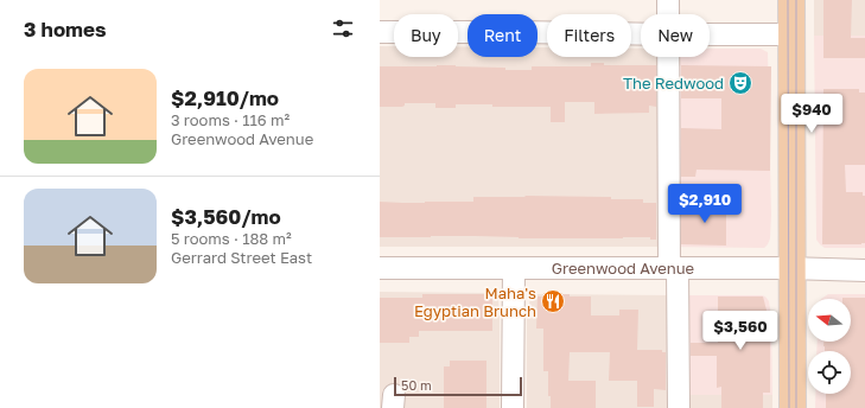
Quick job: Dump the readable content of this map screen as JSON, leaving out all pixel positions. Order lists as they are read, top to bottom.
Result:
{
  "streets": {
    "street": ["Greenwood Avenue"]
  },
  "places": {
    "theatre": ["The Redwood"],
    "restaurant": ["Maha's Egyptian Brunch"]
  },
  "scale_bar": "50 m",
  "north": "left",
  "page": {
    "heading": "3 homes",
    "chip": [
      "Buy",
      "Rent",
      "Filters",
      "New"
    ],
    "list": [
      {
        "name": "$2,910/mo",
        "note": "3 rooms · 116 m² · Greenwood Avenue"
      },
      {
        "name": "$3,560/mo",
        "note": "5 rooms · 188 m² · Gerrard Street East"
      }
    ],
    "price": ["$940", "$2,910", "$3,560"],
    "scale": "50 m"
  }
}
